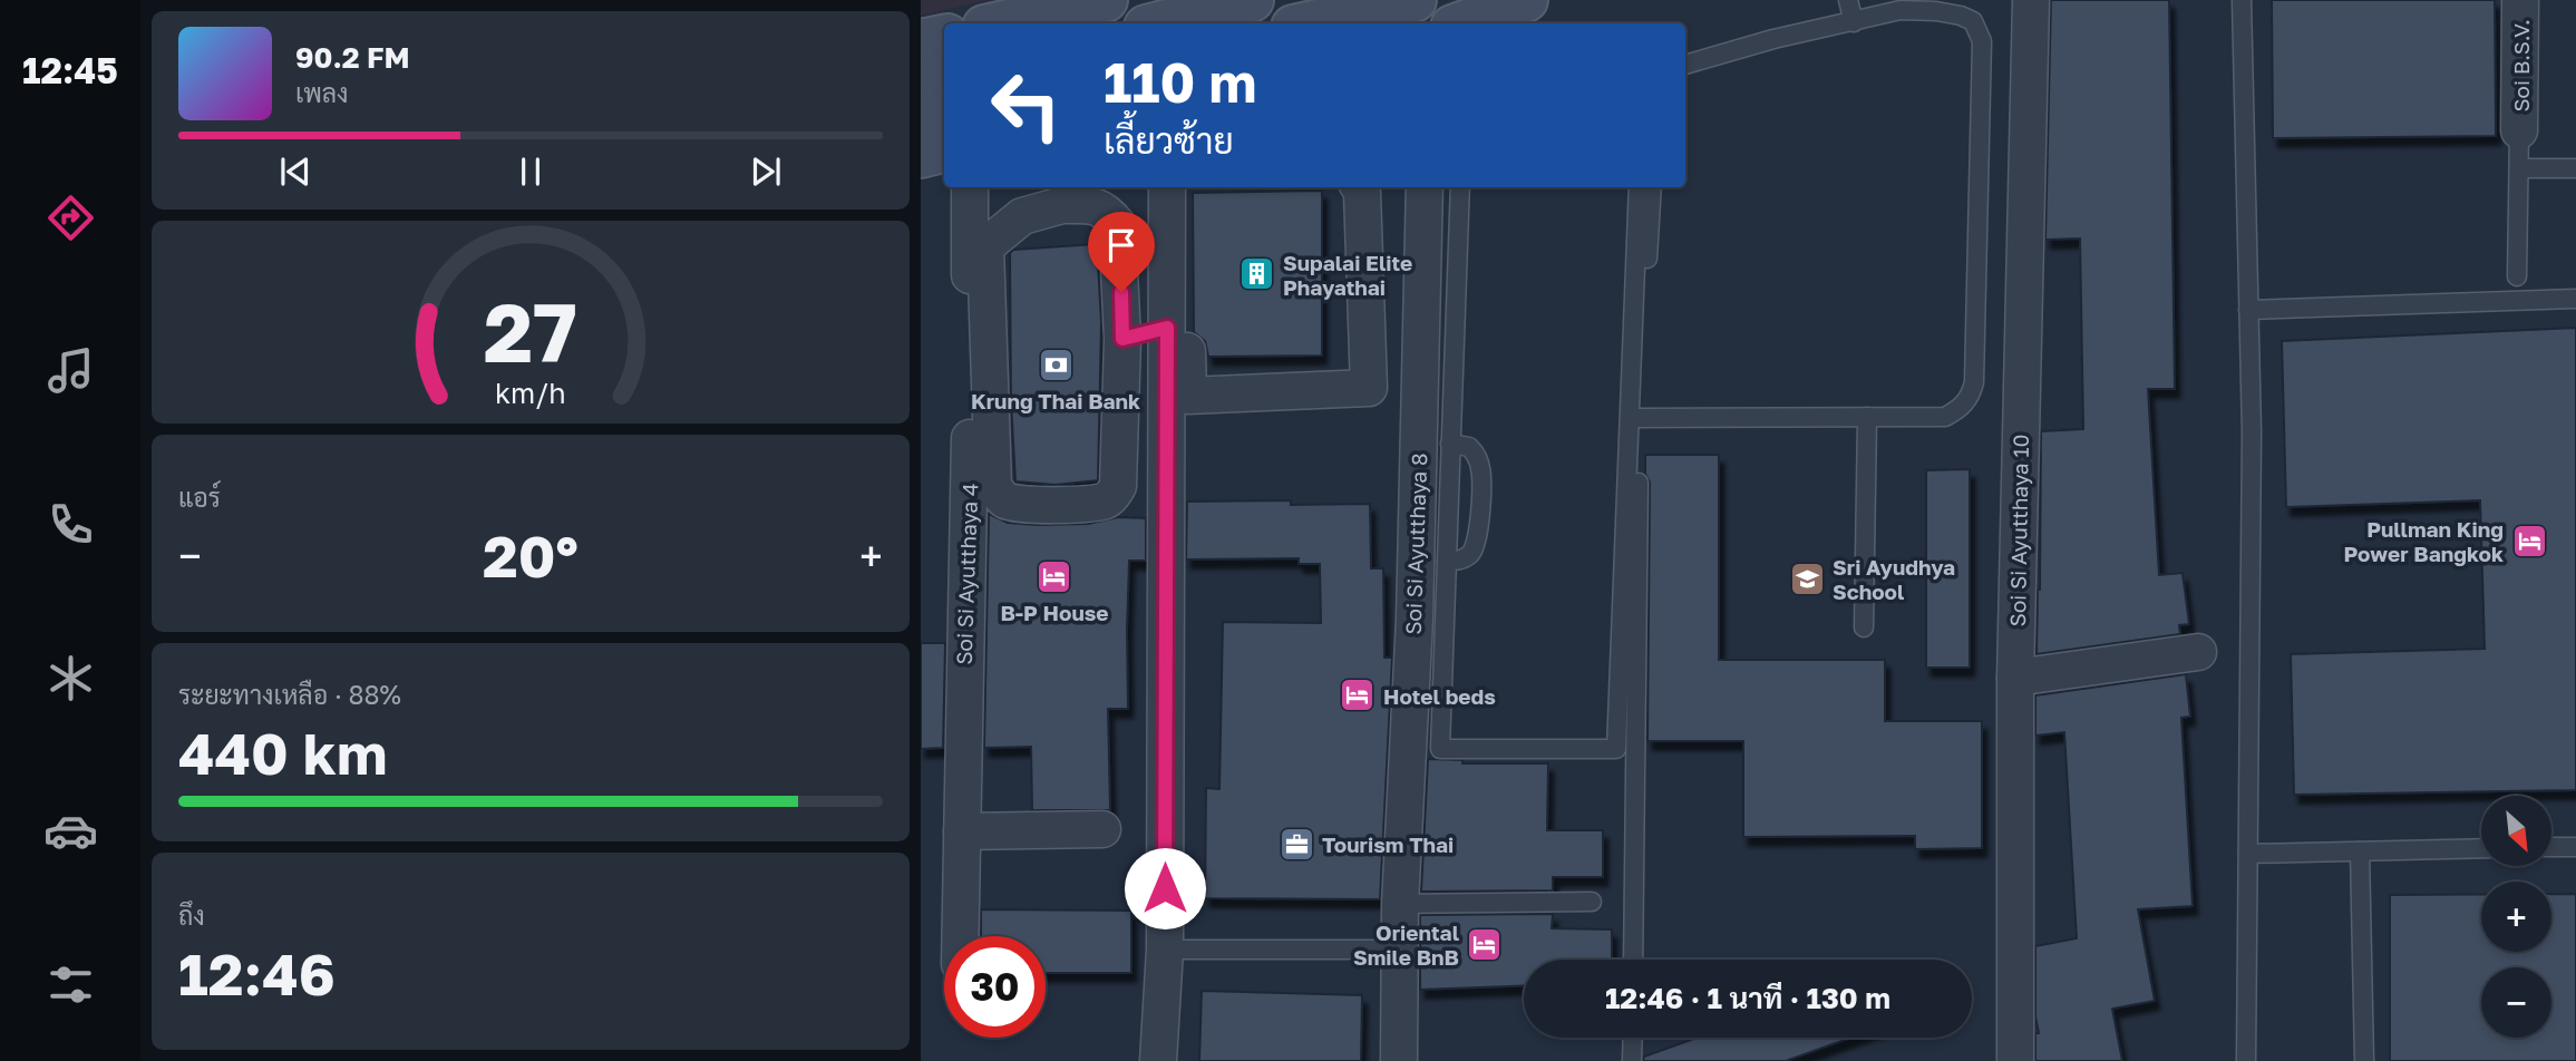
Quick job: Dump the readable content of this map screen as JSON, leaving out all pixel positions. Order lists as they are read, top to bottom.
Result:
{
  "streets": {
    "street": [
      "Soi B.S.V.",
      "Soi Si Ayutthaya 10",
      "Soi Si Ayutthaya 8",
      "Soi Si Ayutthaya 4"
    ]
  },
  "places": {
    "building": ["Supalai Elite Phayathai"],
    "bank": ["Krung Thai Bank"],
    "hotel": [
      "Pullman King Power Bangkok",
      "B-P House",
      "Hotel beds",
      "Oriental Smile BnB"
    ],
    "school or university": ["Sri Ayudhya School"],
    "office": ["Tourism Thai"]
  },
  "north": "bottom right",
  "page": {
    "tabs": "12:45",
    "turn": ["110 m", "เลี้ยวซ้าย"],
    "song": ["90.2 FM", "เพลง"],
    "tile": [
      "แอร์",
      ["ระยะทางเหลือ · 88%", "440 km"],
      ["ถึง", "12:46"]
    ],
    "heat": ["−", "20°", "+"],
    "map_buttons": ["+", "−"],
    "limit": "30",
    "trip": "12:46 · 1 นาที · 130 m",
    "gauge": ["27", "km/h"]
  }
}
